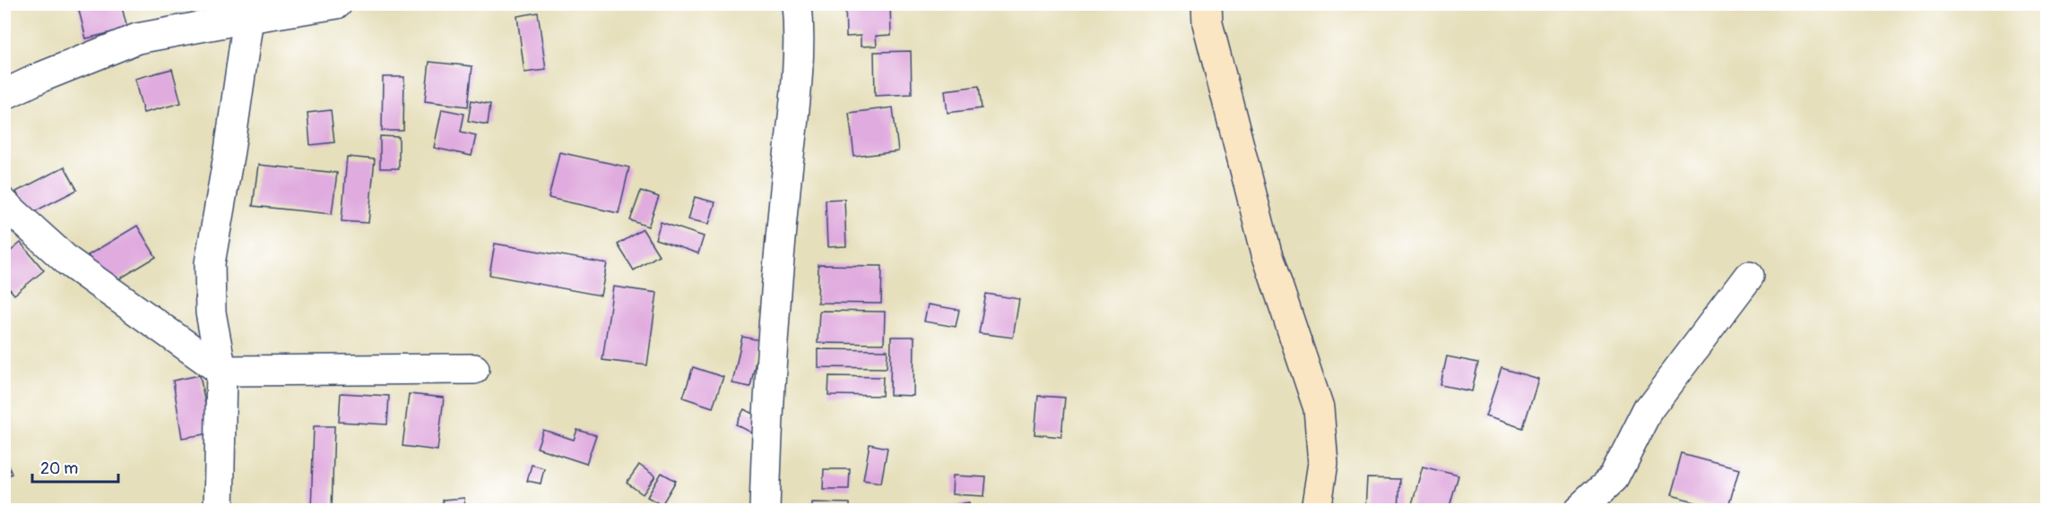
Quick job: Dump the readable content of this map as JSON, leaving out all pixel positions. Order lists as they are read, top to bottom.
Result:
{
  "scale_bar": "20 m"
}
